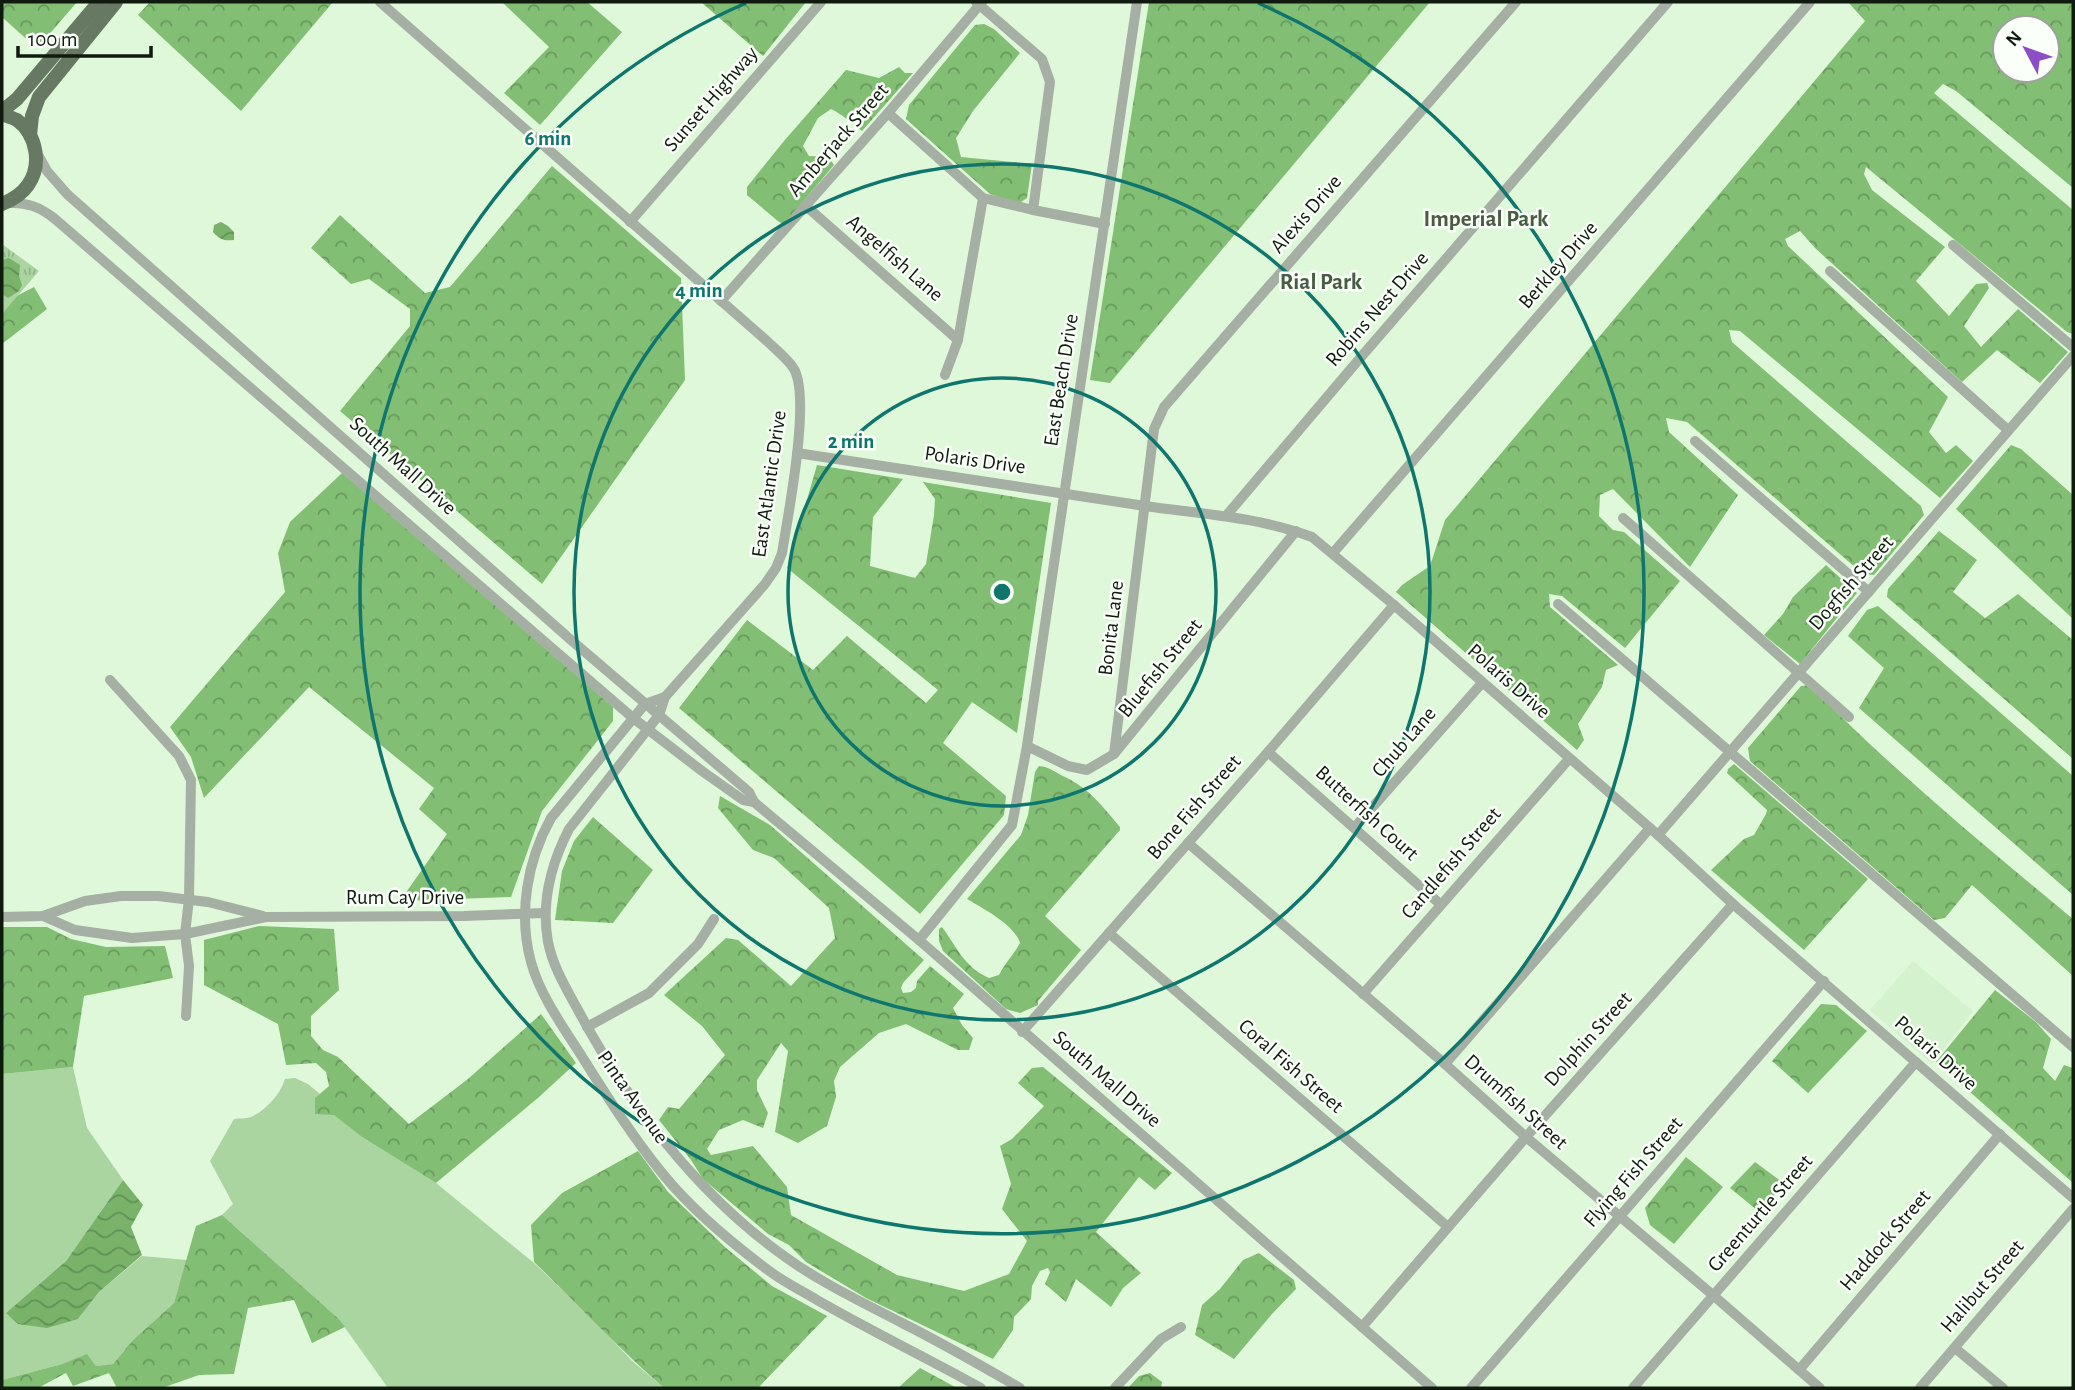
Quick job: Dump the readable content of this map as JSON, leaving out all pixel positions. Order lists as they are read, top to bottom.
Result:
{
  "streets": {
    "street": [
      "Sunset Highway",
      "Amberjack Street",
      "Alexis Drive",
      "Angelfish Lane",
      "Berkley Drive",
      "Robins Nest Drive",
      "East Beach Drive",
      "Polaris Drive",
      "South Mall Drive",
      "East Atlantic Drive",
      "Dogfish Street",
      "Bonita Lane",
      "Bluefish Street",
      "Chub Lane",
      "Bone Fish Street",
      "Butterfish Court",
      "Candlefish Street",
      "Rum Cay Drive",
      "Dolphin Street",
      "Coral Fish Street",
      "Pinta Avenue",
      "Drumfish Street",
      "Flying Fish Street",
      "Greenturtle Street",
      "Haddock Street",
      "Halibut Street"
    ]
  },
  "crossings": [
    ["Sunset Highway", "East Atlantic Drive"],
    ["Amberjack Street", "Angelfish Lane"],
    ["Amberjack Street", "East Atlantic Drive"],
    ["Alexis Drive", "Polaris Drive"],
    ["Alexis Drive", "Bonita Lane"],
    ["Berkley Drive", "Polaris Drive"],
    ["Robins Nest Drive", "Polaris Drive"],
    ["East Beach Drive", "Polaris Drive"],
    ["East Beach Drive", "South Mall Drive"],
    ["East Beach Drive", "Bluefish Street"],
    ["Polaris Drive", "East Atlantic Drive"],
    ["Polaris Drive", "Dogfish Street"],
    ["Polaris Drive", "Bonita Lane"],
    ["Polaris Drive", "Bluefish Street"],
    ["Polaris Drive", "Chub Lane"],
    ["Polaris Drive", "Bone Fish Street"],
    ["Polaris Drive", "Candlefish Street"],
    ["Polaris Drive", "Dolphin Street"],
    ["Polaris Drive", "Flying Fish Street"],
    ["Polaris Drive", "Greenturtle Street"],
    ["Polaris Drive", "Haddock Street"],
    ["South Mall Drive", "East Atlantic Drive"],
    ["South Mall Drive", "Bone Fish Street"],
    ["South Mall Drive", "Dolphin Street"],
    ["South Mall Drive", "Pinta Avenue"],
    ["East Atlantic Drive", "Pinta Avenue"],
    ["Dogfish Street", "Drumfish Street"],
    ["Bonita Lane", "Bluefish Street"],
    ["Chub Lane", "Butterfish Court"],
    ["Bone Fish Street", "Butterfish Court"],
    ["Bone Fish Street", "Coral Fish Street"],
    ["Bone Fish Street", "Drumfish Street"],
    ["Butterfish Court", "Candlefish Street"],
    ["Candlefish Street", "Drumfish Street"],
    ["Rum Cay Drive", "Pinta Avenue"],
    ["Dolphin Street", "Coral Fish Street"],
    ["Dolphin Street", "Drumfish Street"],
    ["Drumfish Street", "Flying Fish Street"],
    ["Drumfish Street", "Greenturtle Street"],
    ["Drumfish Street", "Haddock Street"]
  ],
  "districts": ["Imperial Park", "Rial Park"],
  "scale_bar": "100 m",
  "north": "top left",
  "rings": ["6 min", "4 min", "2 min"]
}
